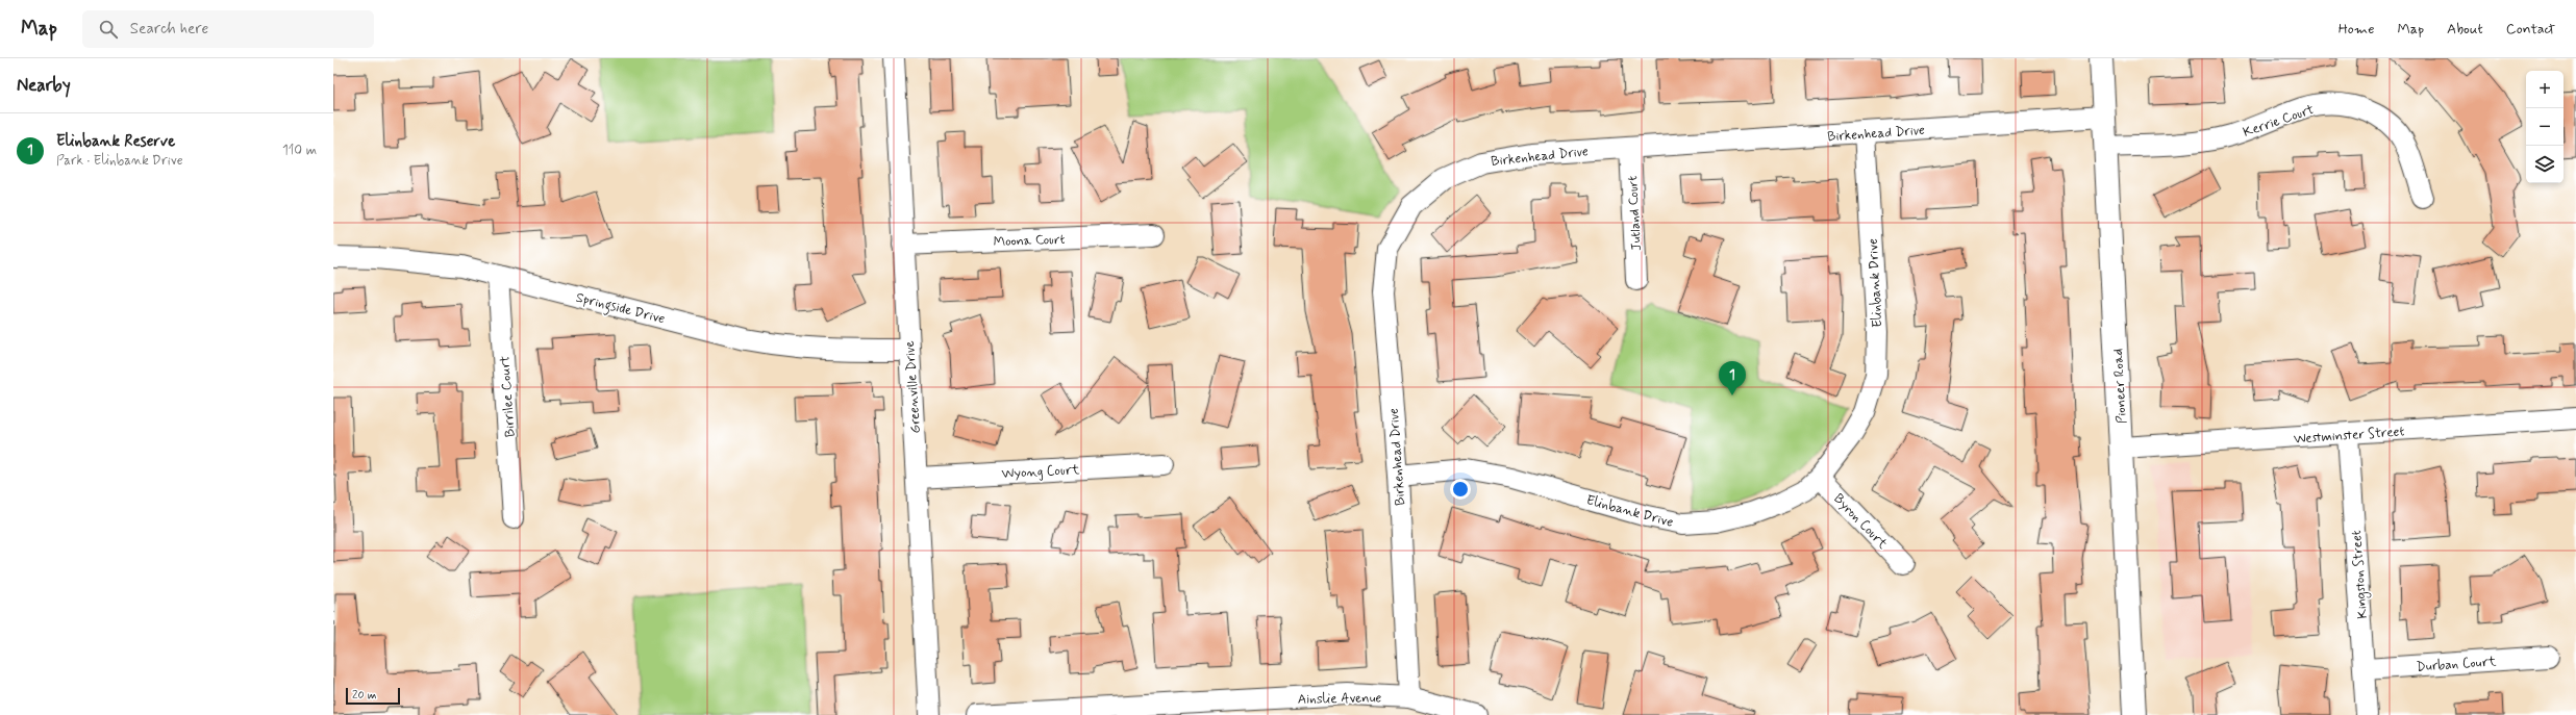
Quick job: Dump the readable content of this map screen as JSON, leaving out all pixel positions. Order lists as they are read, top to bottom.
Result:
{
  "streets": {
    "main road": ["Pioneer Road"],
    "street": [
      "Kerrie Court",
      "Birkenhead Drive",
      "Jutland Court",
      "Moona Court",
      "Elinbank Drive",
      "Springside Drive",
      "Greenville Drive",
      "Birrilee Court",
      "Westminster Street",
      "Wyong Court",
      "Byron Court",
      "Kingston Street",
      "Durban Court",
      "Ainslie Avenue"
    ]
  },
  "crossings": [
    ["Kerrie Court", "Pioneer Road"],
    ["Birkenhead Drive", "Jutland Court"],
    ["Birkenhead Drive", "Elinbank Drive"],
    ["Birkenhead Drive", "Pioneer Road"],
    ["Birkenhead Drive", "Ainslie Avenue"],
    ["Moona Court", "Greenville Drive"],
    ["Elinbank Drive", "Byron Court"],
    ["Springside Drive", "Greenville Drive"],
    ["Springside Drive", "Birrilee Court"],
    ["Pioneer Road", "Westminster Street"],
    ["Greenville Drive", "Wyong Court"],
    ["Westminster Street", "Kingston Street"],
    ["Kingston Street", "Durban Court"]
  ],
  "scale_bar": "20 m",
  "page": {
    "header": "Map",
    "search": "Search here",
    "nav": [
      "Home",
      "Map",
      "About",
      "Contact"
    ],
    "heading": "Nearby",
    "map_buttons": ["+", "−"],
    "list": [
      {
        "mark": "1",
        "name": "Elinbank Reserve",
        "note": "Park · Elinbank Drive",
        "value": "110 m"
      }
    ],
    "pins": "1",
    "scale": "20 m"
  }
}
